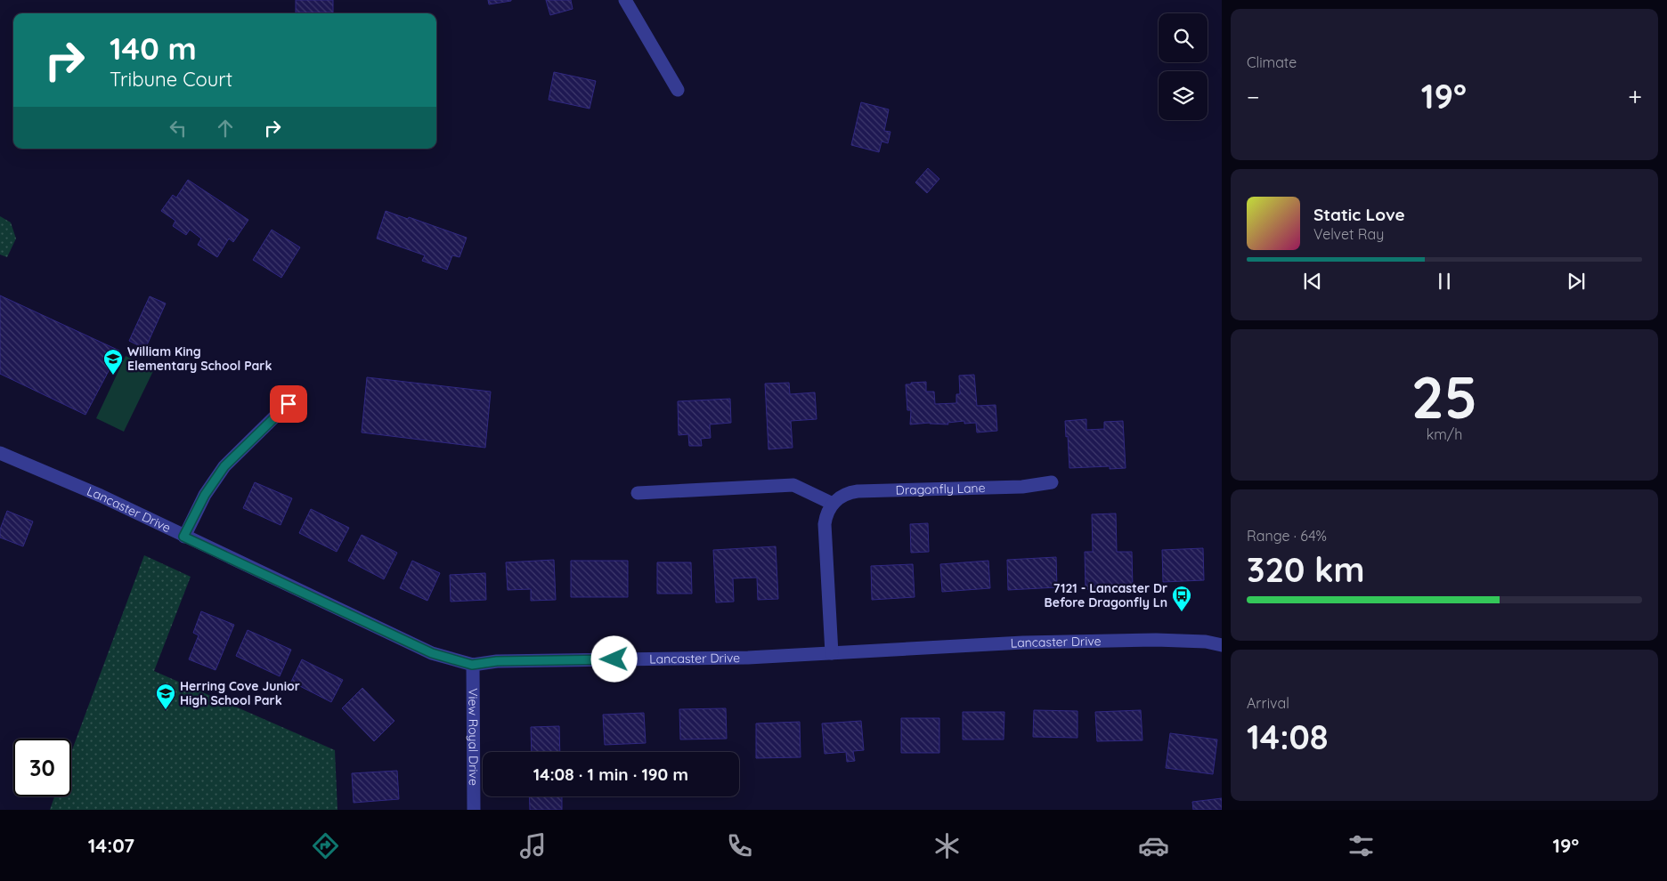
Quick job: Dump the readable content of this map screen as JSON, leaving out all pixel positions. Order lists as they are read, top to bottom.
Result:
{
  "streets": {
    "street": ["Dragonfly Lane", "Lancaster Drive", "View Royal Drive"]
  },
  "crossings": [
    ["Lancaster Drive", "View Royal Drive"]
  ],
  "places": {
    "school or university": ["William King Elementary School Park", "Herring Cove Junior High School Park"],
    "bus stop": ["7121 - Lancaster Dr Before Dragonfly Ln"]
  },
  "page": {
    "tile": [
      "Climate",
      ["25", "km/h"],
      ["Range · 64%", "320 km"],
      ["Arrival", "14:08"]
    ],
    "turn": ["140 m", "Tribune Court"],
    "heat": ["−", "19°", "+"],
    "song": ["Static Love", "Velvet Ray"],
    "limit": "30",
    "trip": "14:08 · 1 min · 190 m",
    "tabs": ["14:07", "19°"]
  }
}
